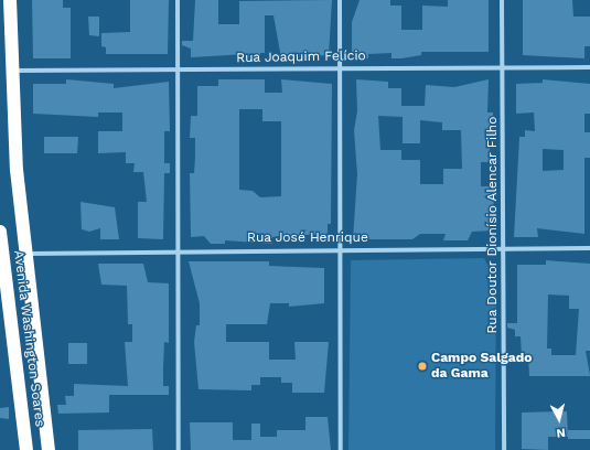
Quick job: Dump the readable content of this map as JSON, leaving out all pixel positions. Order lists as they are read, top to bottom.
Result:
{
  "streets": {
    "highway": ["Avenida Washington Soares"],
    "street": ["Rua Joaquim Felício", "Rua Doutor Dionísio Alencar Filho", "Rua José Henrique"]
  },
  "crossings": [
    ["Rua Joaquim Felício", "Rua Doutor Dionísio Alencar Filho"],
    ["Rua Joaquim Felício", "Avenida Washington Soares"],
    ["Rua Doutor Dionísio Alencar Filho", "Rua José Henrique"],
    ["Rua José Henrique", "Avenida Washington Soares"]
  ],
  "places": ["Campo Salgado da Gama"],
  "north": "bottom"
}
